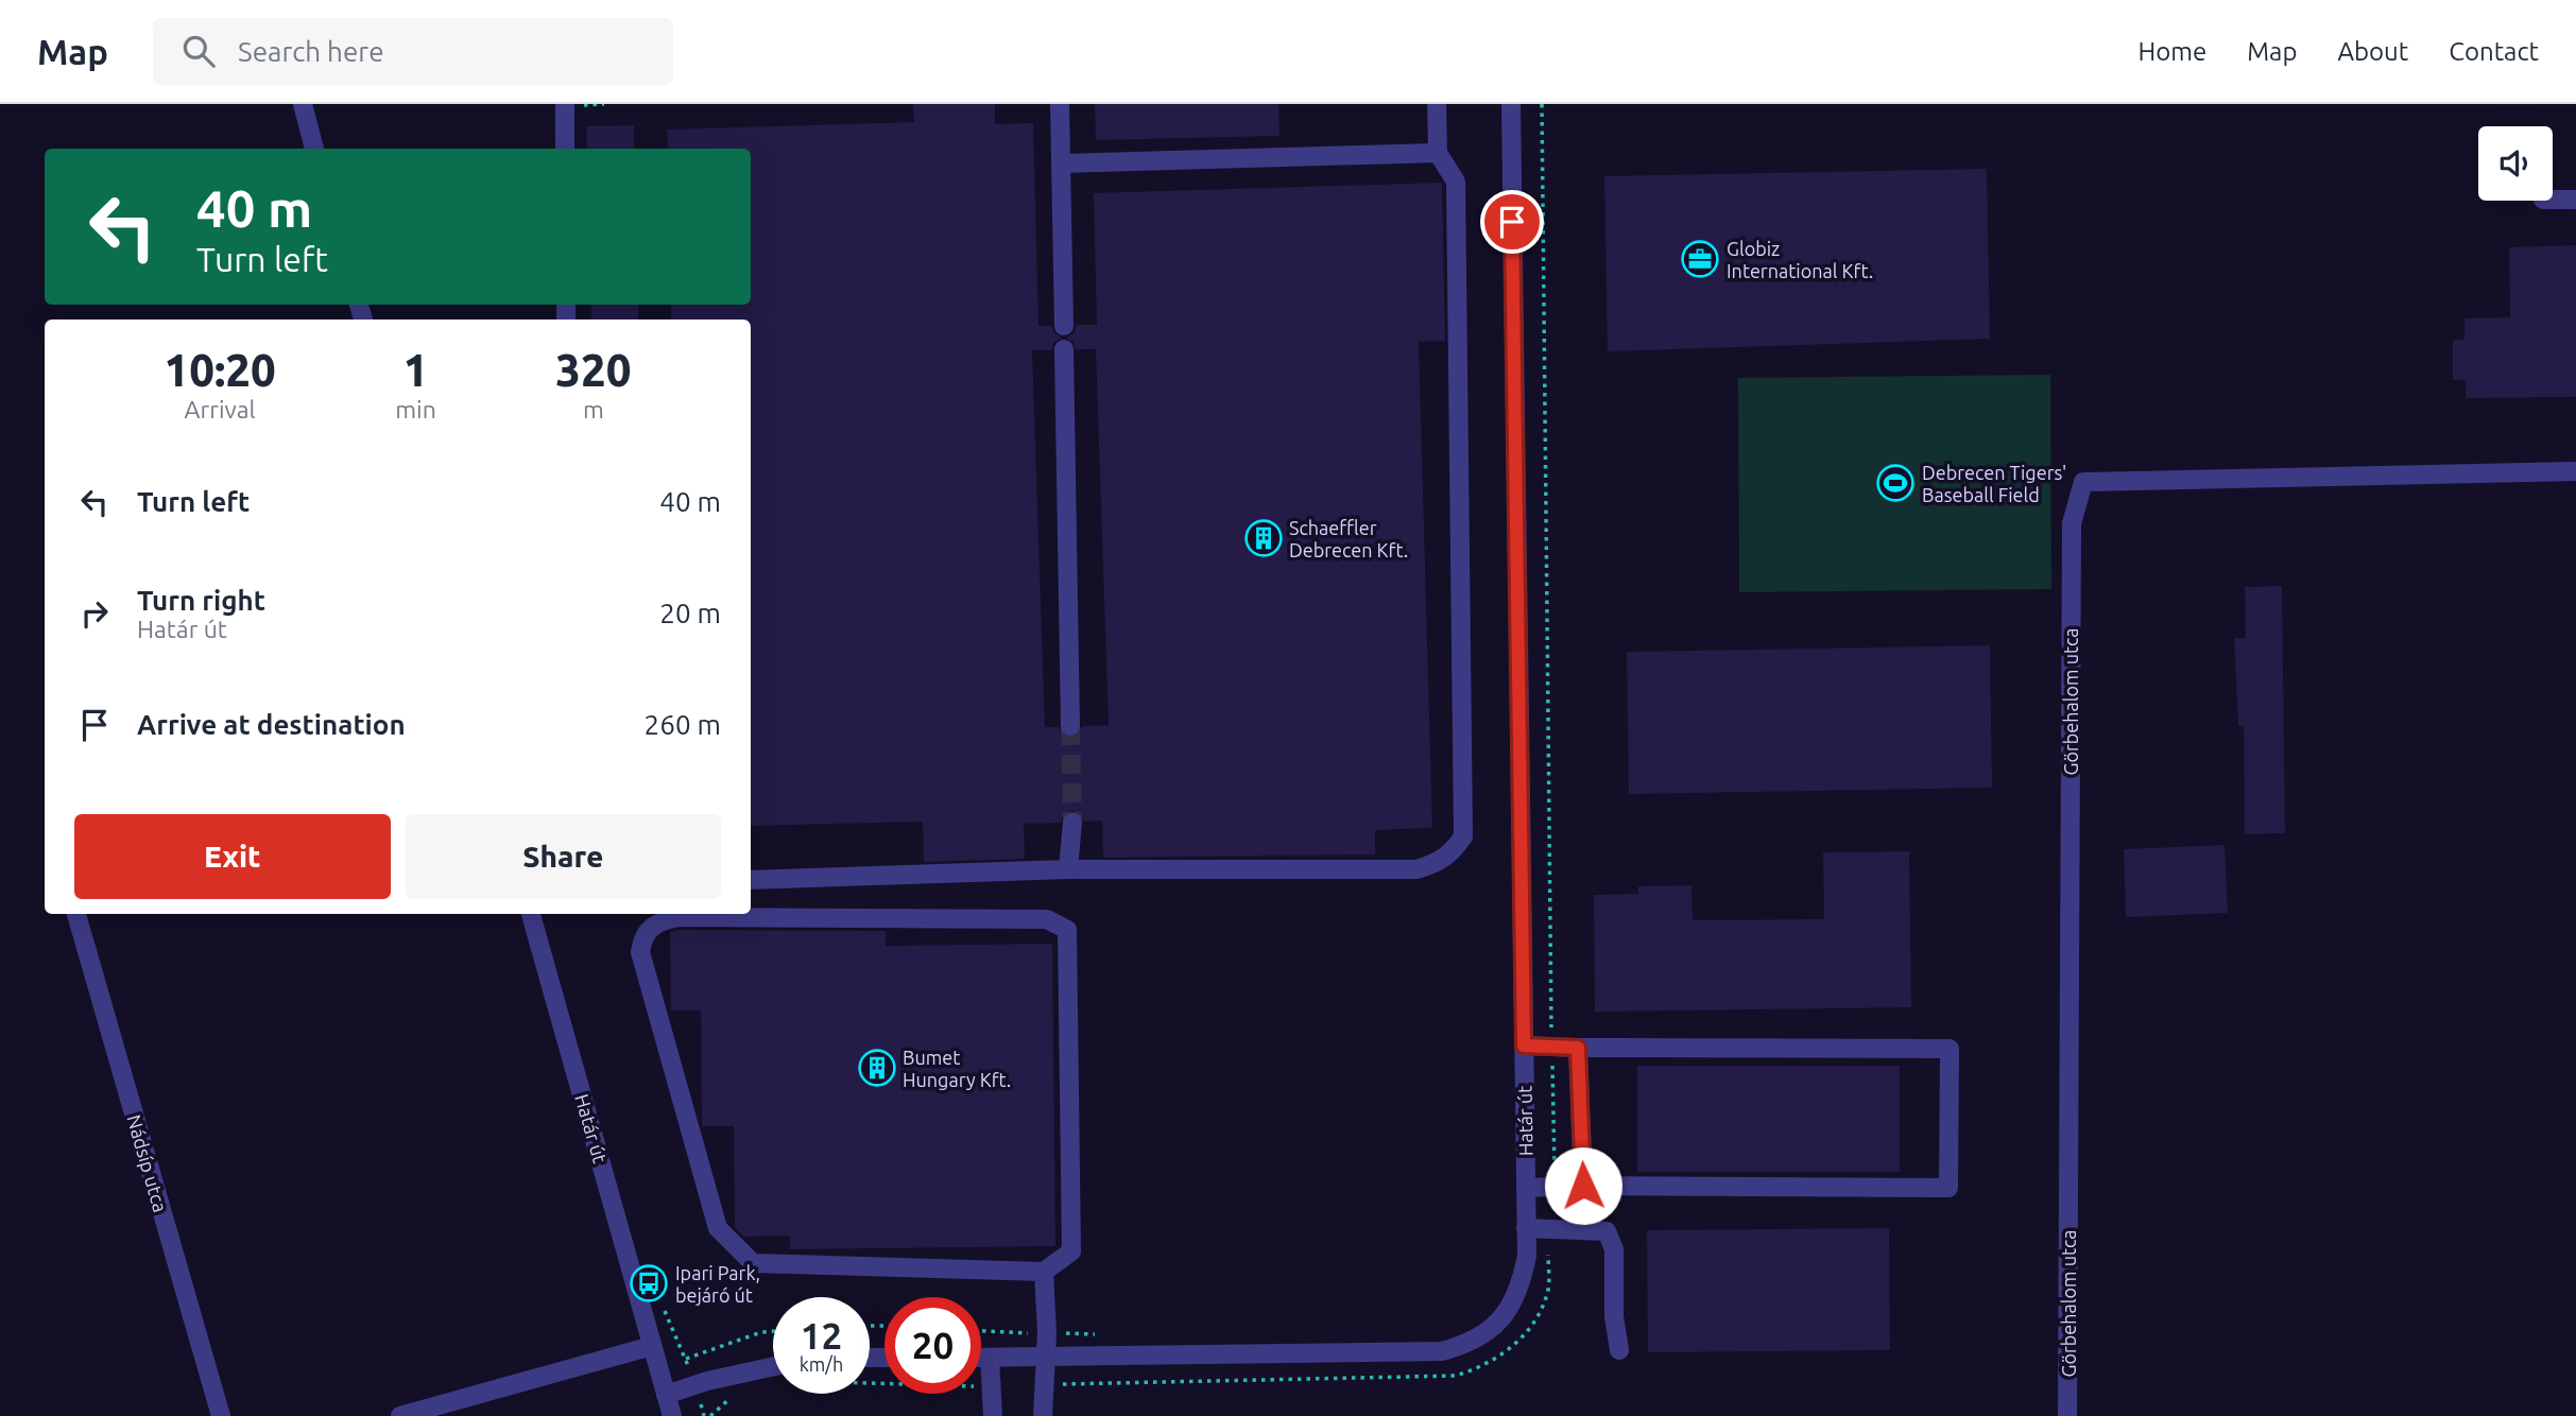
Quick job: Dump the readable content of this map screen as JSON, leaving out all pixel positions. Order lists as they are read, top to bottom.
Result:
{
  "streets": {
    "street": ["Görbehalom utca", "Határ út", "Nádsíp utca"]
  },
  "places": {
    "office": ["Globiz International Kft."],
    "sports": ["Debrecen Tigers' Baseball Field"],
    "building": ["Schaeffler Debrecen Kft.", "Bumet Hungary Kft."],
    "bus stop": ["Ipari Park, bejáró út"]
  },
  "page": {
    "header": "Map",
    "search": "Search here",
    "nav": [
      "Home",
      "Map",
      "About",
      "Contact"
    ],
    "turn": ["40 m", "Turn left"],
    "eta": [
      "10:20",
      "Arrival",
      "1",
      "min",
      "320",
      "m"
    ],
    "list": [
      {
        "name": "Turn left",
        "value": "40 m"
      },
      {
        "name": "Turn right",
        "note": "Határ út",
        "value": "20 m"
      },
      {
        "name": "Arrive at destination",
        "value": "260 m"
      }
    ],
    "buttons": ["Exit", "Share"],
    "speed": "12 km/h",
    "limit": "20"
  }
}
